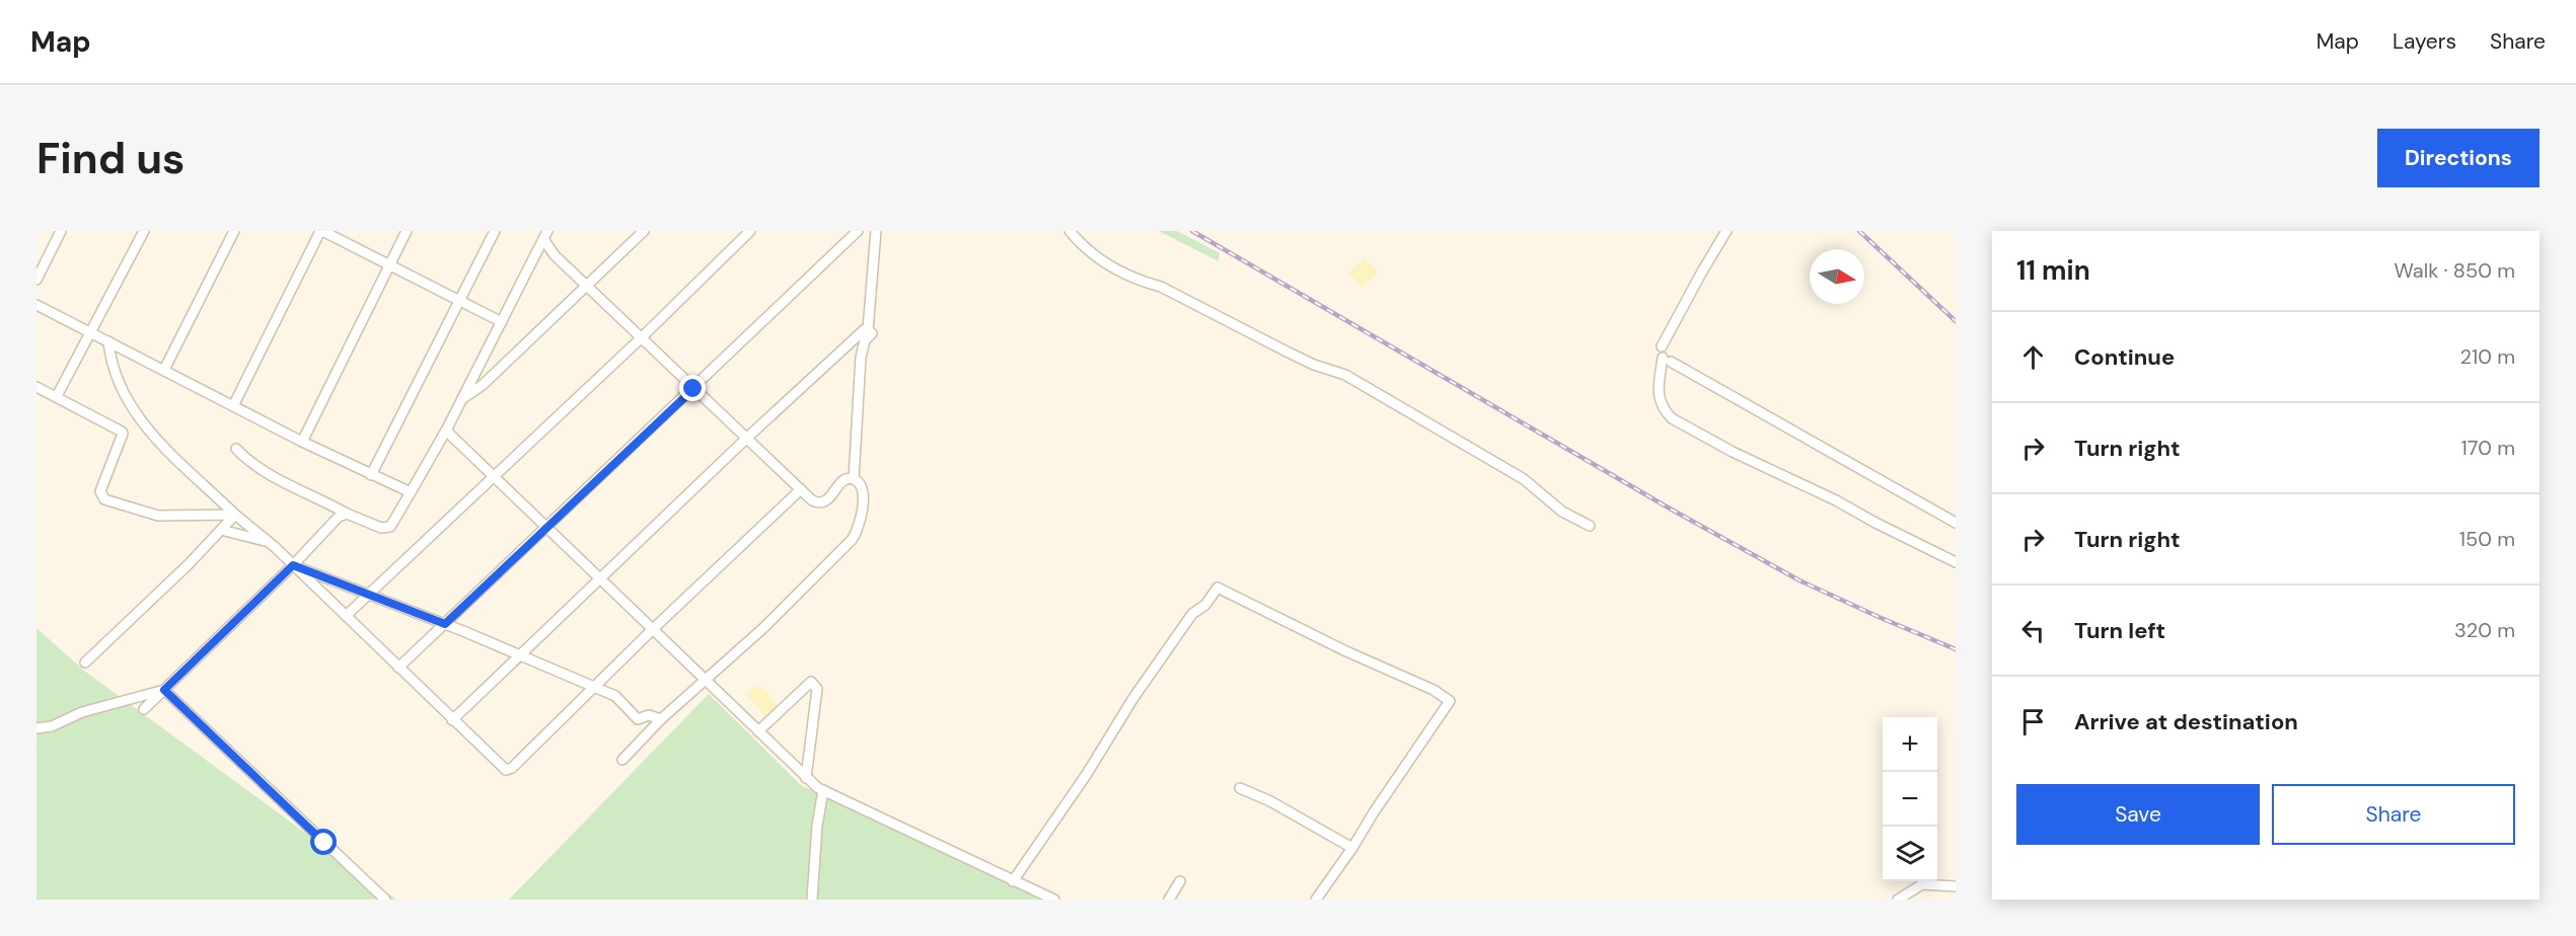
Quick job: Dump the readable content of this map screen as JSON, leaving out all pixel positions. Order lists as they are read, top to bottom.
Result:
{
  "north": "right",
  "page": {
    "header": "Map",
    "nav": ["Map", "Layers", "Share"],
    "buttons": [
      "Directions",
      ["Save", "Share"]
    ],
    "title": "Find us",
    "heading": ["11 min", "Walk · 850 m"],
    "list": [
      ["Continue", "210 m"],
      ["Turn right", "170 m"],
      ["Turn right", "150 m"],
      ["Turn left", "320 m"],
      "Arrive at destination"
    ],
    "map_buttons": ["+", "−"]
  }
}
